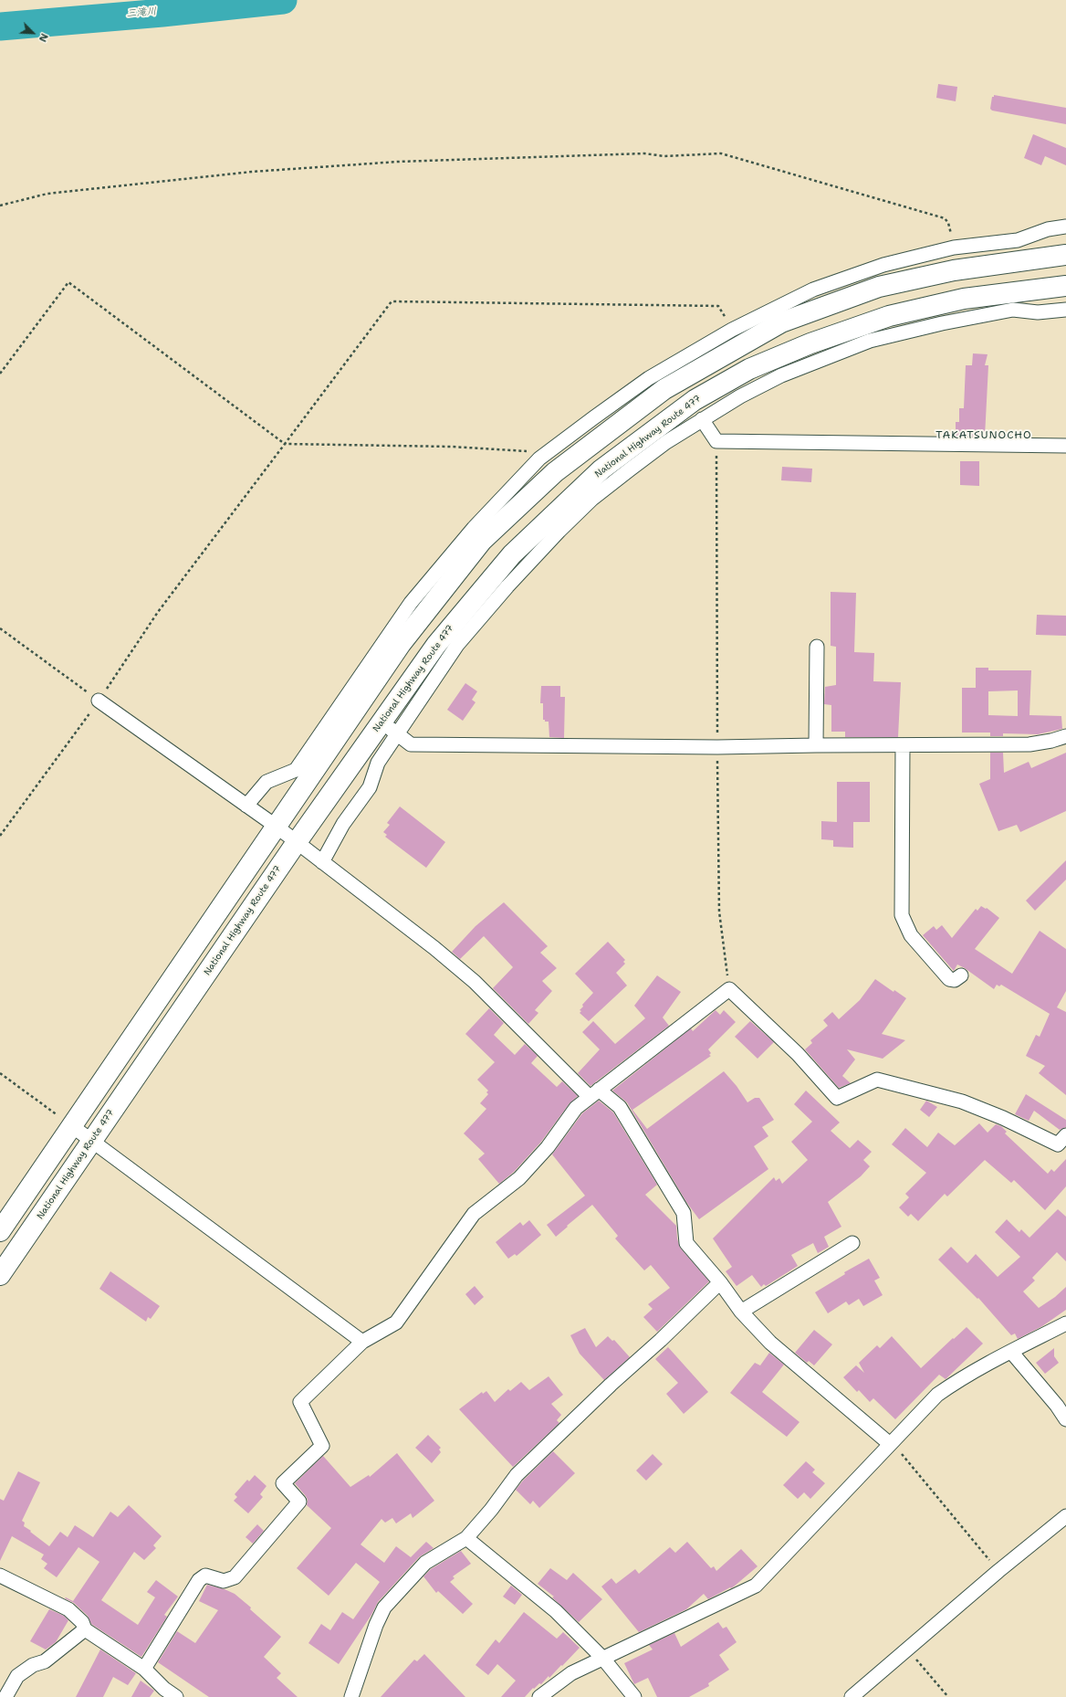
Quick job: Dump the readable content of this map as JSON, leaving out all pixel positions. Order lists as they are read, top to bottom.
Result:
{
  "streets": {
    "highway": ["National Highway Route 477"]
  },
  "districts": ["TAKATSUNOCHO"],
  "water": ["三滝川"],
  "north": "bottom right"
}
